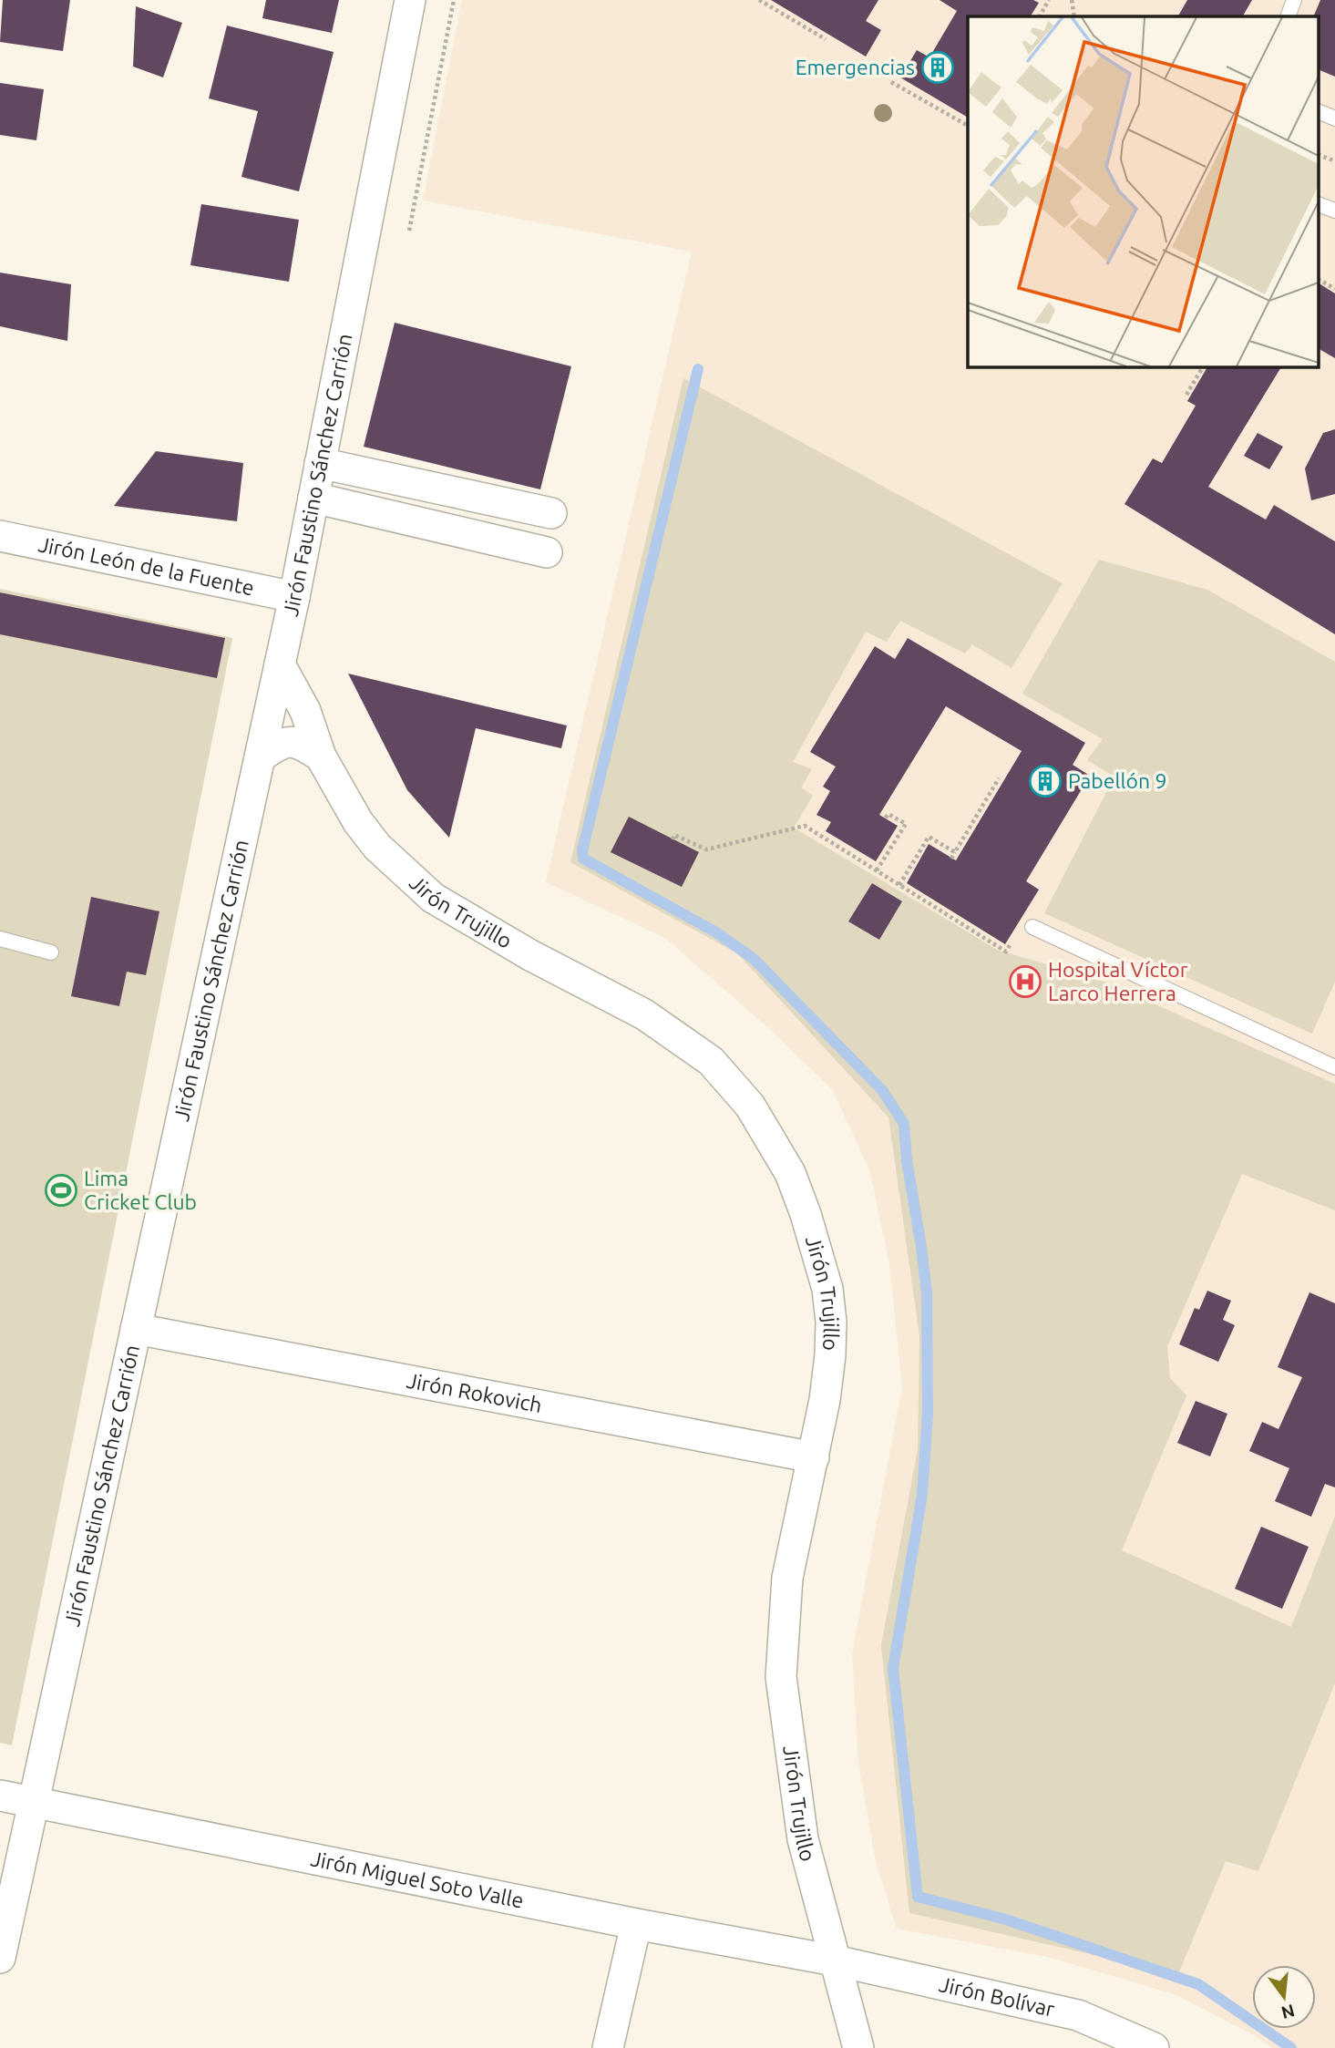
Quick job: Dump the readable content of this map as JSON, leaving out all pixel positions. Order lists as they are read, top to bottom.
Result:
{
  "streets": {
    "street": [
      "Jirón Faustino Sánchez Carrión",
      "Jirón León de la Fuente",
      "Jirón Trujillo",
      "Jirón Rokovich",
      "Jirón Miguel Soto Valle",
      "Jirón Bolívar"
    ]
  },
  "crossings": [
    ["Jirón Faustino Sánchez Carrión", "Jirón León de la Fuente"],
    ["Jirón Faustino Sánchez Carrión", "Jirón Trujillo"],
    ["Jirón Faustino Sánchez Carrión", "Jirón Rokovich"],
    ["Jirón Faustino Sánchez Carrión", "Jirón Miguel Soto Valle"],
    ["Jirón Trujillo", "Jirón Rokovich"],
    ["Jirón Trujillo", "Jirón Miguel Soto Valle"],
    ["Jirón Trujillo", "Jirón Bolívar"],
    ["Jirón Miguel Soto Valle", "Jirón Bolívar"]
  ],
  "places": {
    "building": ["Emergencias", "Pabellón 9"],
    "hospital": ["Hospital Víctor Larco Herrera"],
    "sports": ["Lima Cricket Club"]
  },
  "north": "bottom"
}
